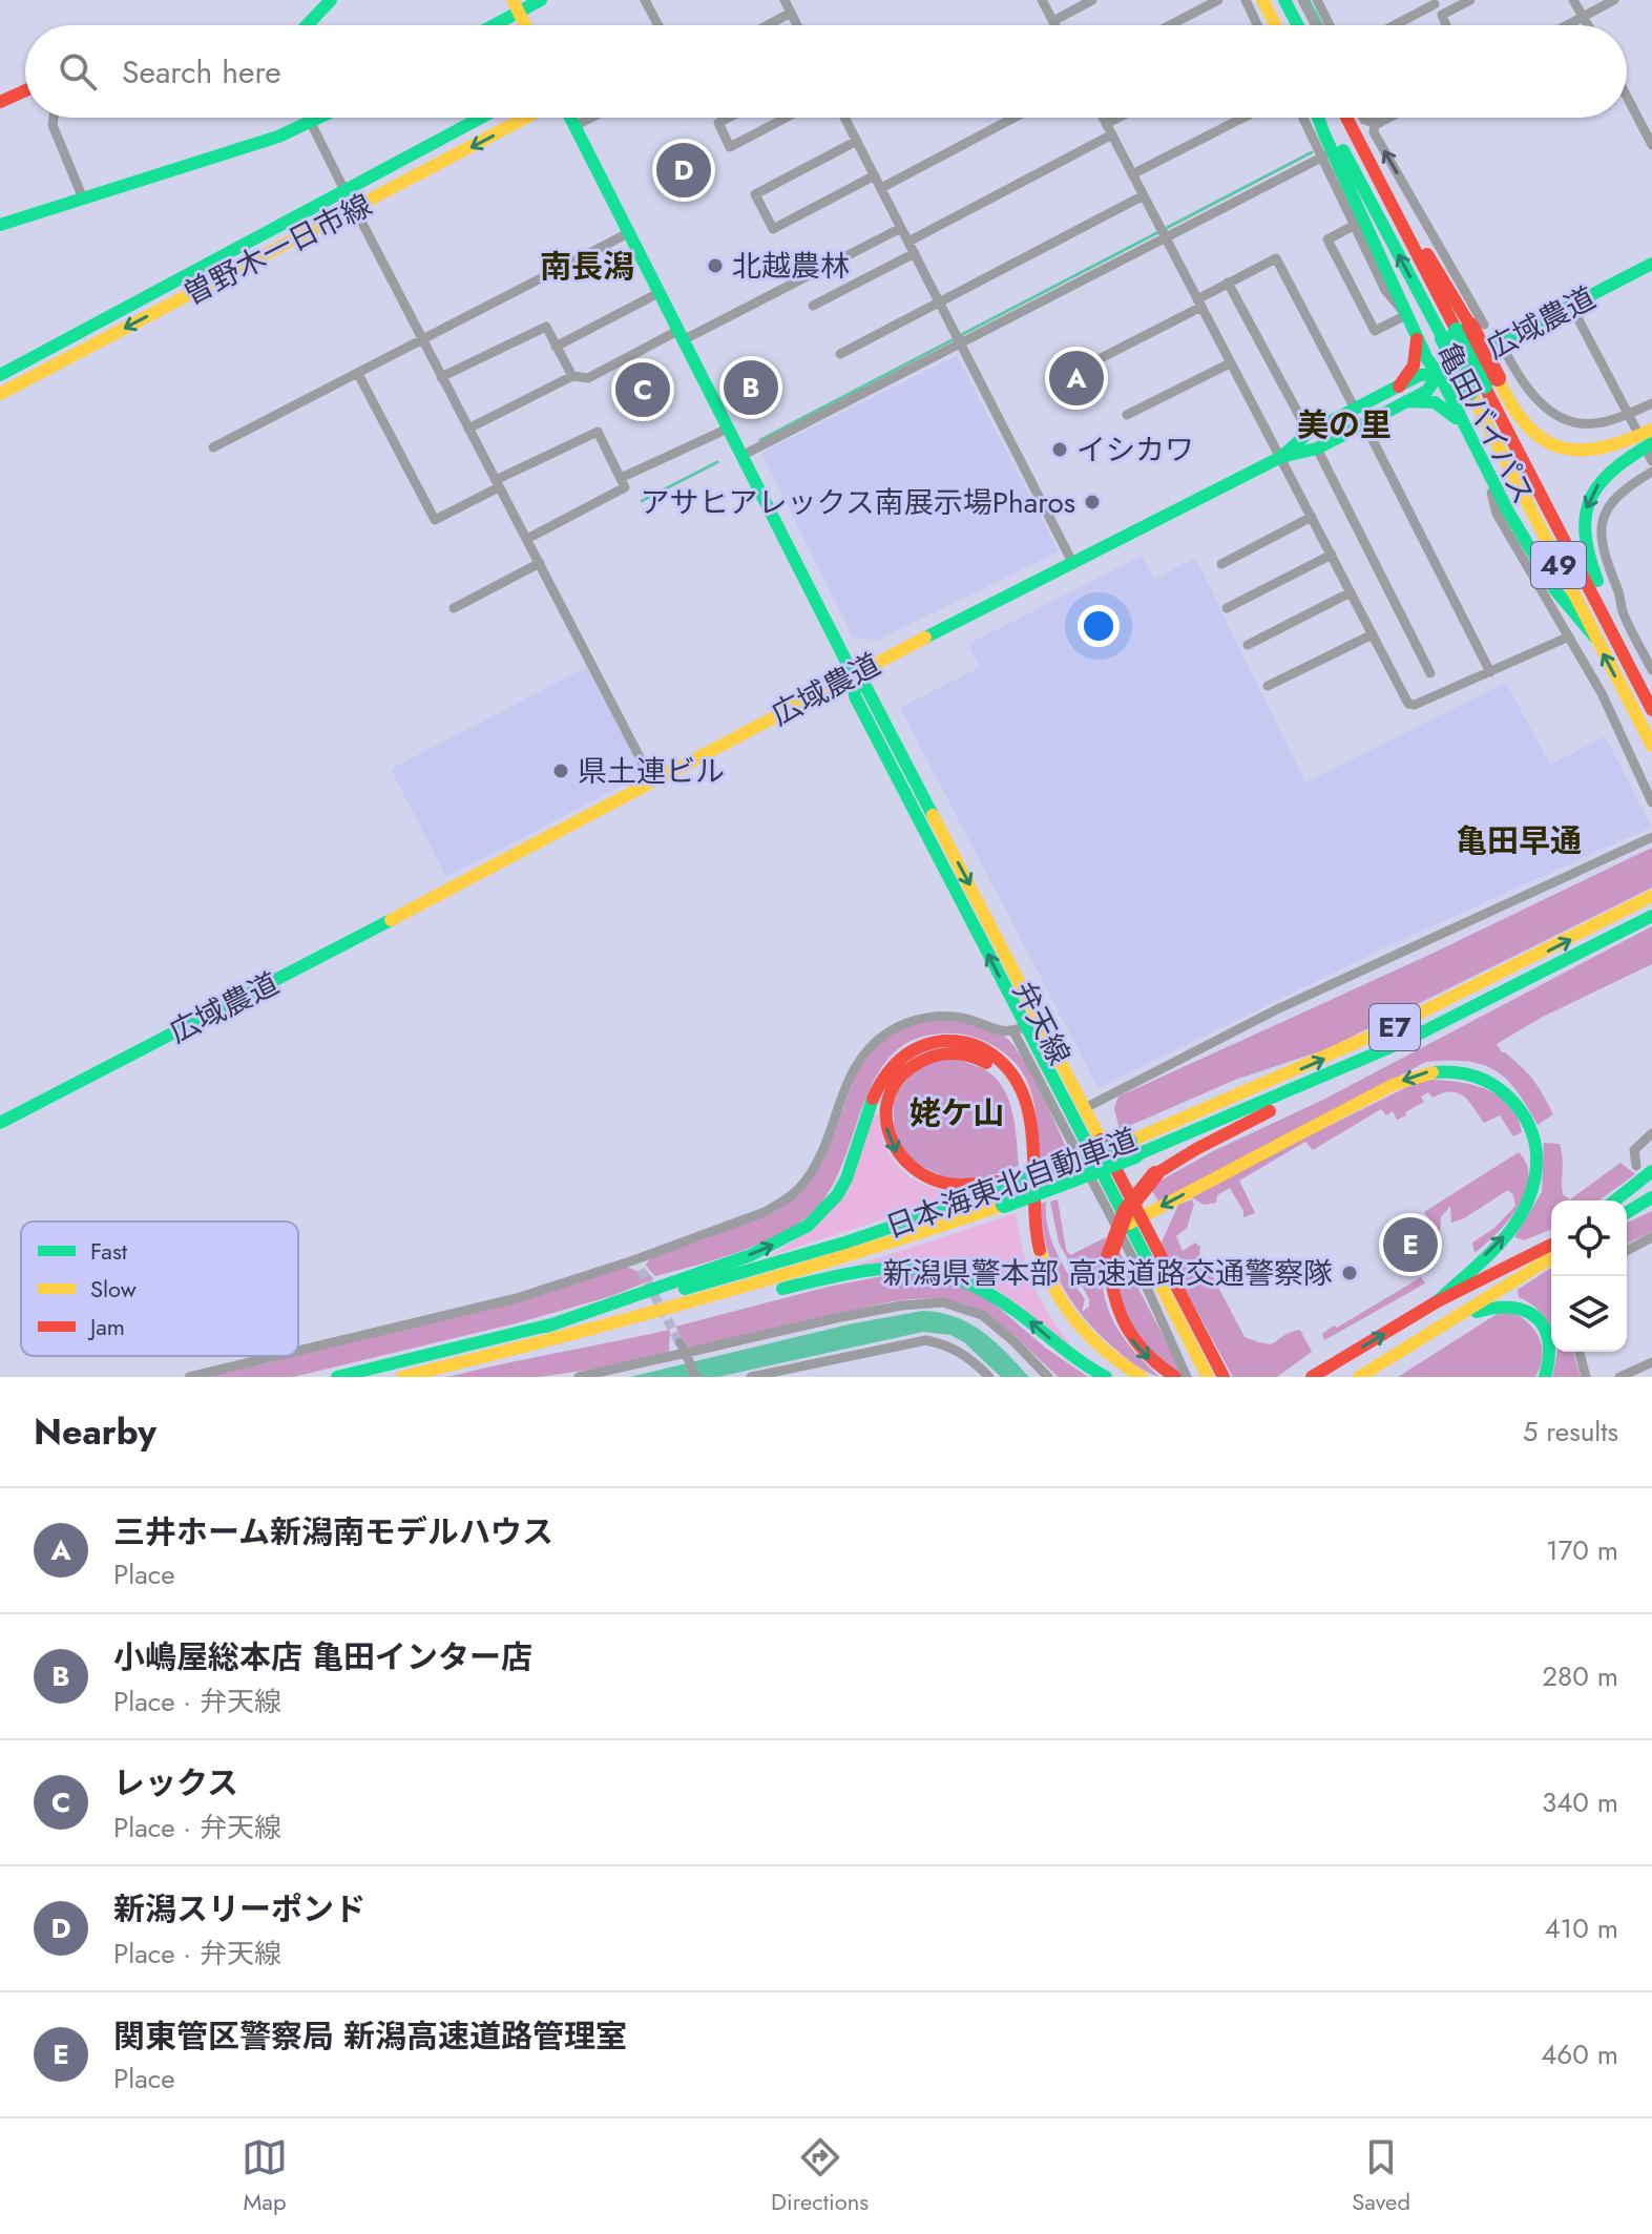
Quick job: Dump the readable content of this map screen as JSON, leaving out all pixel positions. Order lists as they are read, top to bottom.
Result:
{
  "streets": {
    "main road": [
      "曽野木一日市線",
      "広域農道",
      "亀田バイパス",
      "49",
      "弁天線",
      "E7",
      "日本海東北自動車道"
    ]
  },
  "crossings": [
    ["広域農道", "弁天線"],
    ["E7", "日本海東北自動車道"]
  ],
  "districts": [
    "南長潟",
    "美の里",
    "亀田早通",
    "姥ケ山"
  ],
  "places": [
    "北越農林",
    "イシカワ",
    "アサヒアレックス南展示場Pharos",
    "県土連ビル",
    "新潟県警本部 高速道路交通警察隊"
  ],
  "legend": ["Fast", "Slow", "Jam"],
  "page": {
    "search": "Search here",
    "pins": [
      "D",
      "A",
      "B",
      "C",
      "E"
    ],
    "heading": ["Nearby", "5 results"],
    "list": [
      {
        "mark": "A",
        "name": "三井ホーム新潟南モデルハウス",
        "note": "Place",
        "value": "170 m"
      },
      {
        "mark": "B",
        "name": "小嶋屋総本店 亀田インター店",
        "note": "Place · 弁天線",
        "value": "280 m"
      },
      {
        "mark": "C",
        "name": "レックス",
        "note": "Place · 弁天線",
        "value": "340 m"
      },
      {
        "mark": "D",
        "name": "新潟スリーポンド",
        "note": "Place · 弁天線",
        "value": "410 m"
      },
      {
        "mark": "E",
        "name": "関東管区警察局 新潟高速道路管理室",
        "note": "Place",
        "value": "460 m"
      }
    ],
    "nav": ["Map", "Directions", "Saved"]
  }
}
